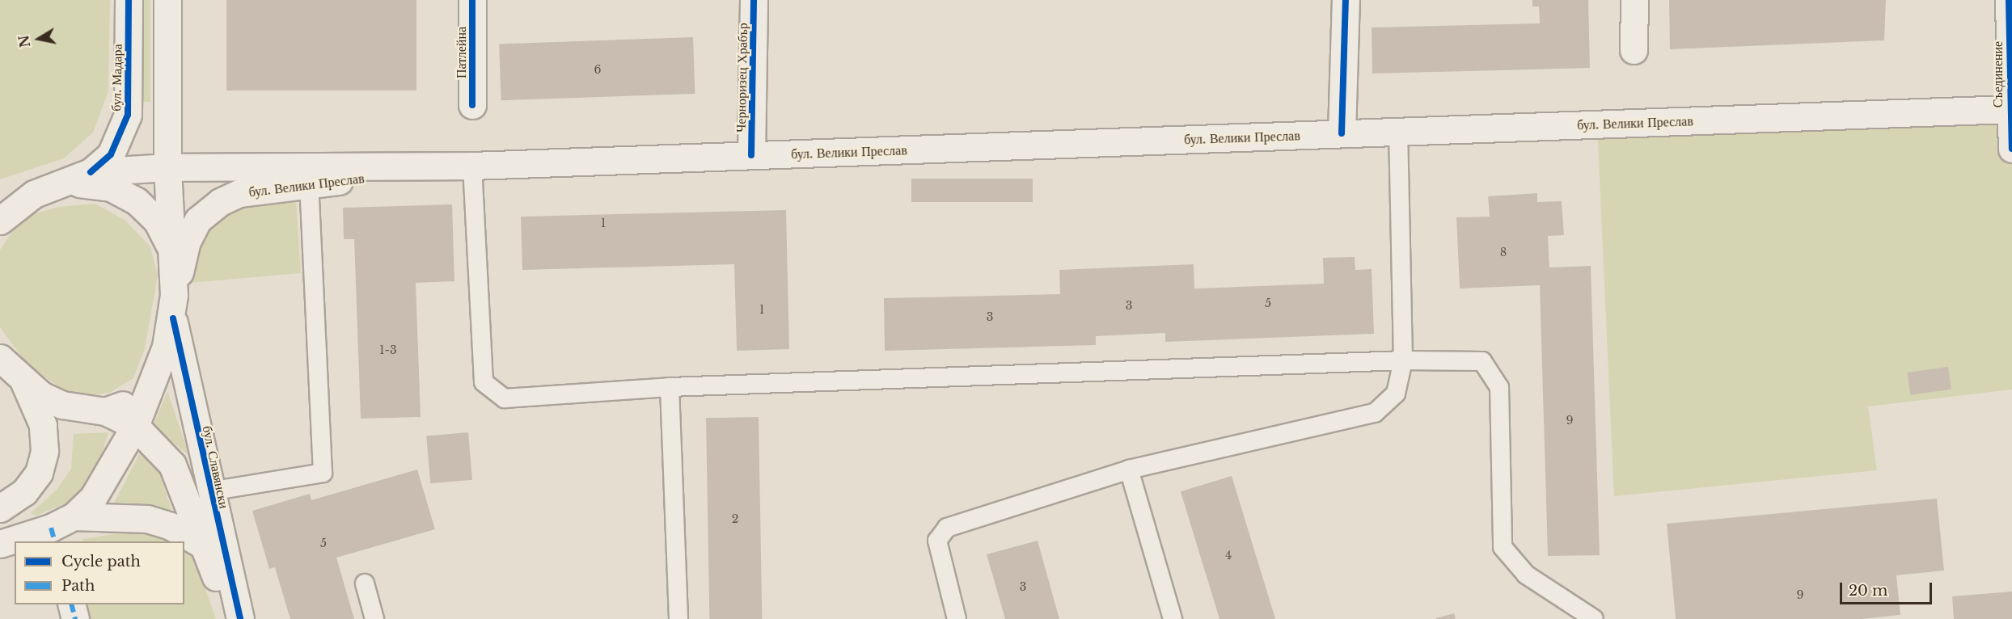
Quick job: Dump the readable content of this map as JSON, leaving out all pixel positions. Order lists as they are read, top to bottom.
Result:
{
  "streets": {
    "main road": [
      "Патлейна",
      "Съединение",
      "бул. Мадара",
      "Черноризец Храбър",
      "бул. Велики Преслав",
      "бул. Славянски"
    ]
  },
  "crossings": [
    ["Съединение", "бул. Велики Преслав"],
    ["бул. Мадара", "бул. Велики Преслав"],
    ["Черноризец Храбър", "бул. Велики Преслав"],
    ["бул. Велики Преслав", "бул. Славянски"]
  ],
  "house_numbers": [
    "6",
    "1",
    "8",
    "5",
    "3",
    "1",
    "3",
    "1-3",
    "9",
    "2",
    "5",
    "4",
    "3",
    "9"
  ],
  "legend": ["Cycle path", "Path"],
  "scale_bar": "20 m",
  "north": "left"
}
